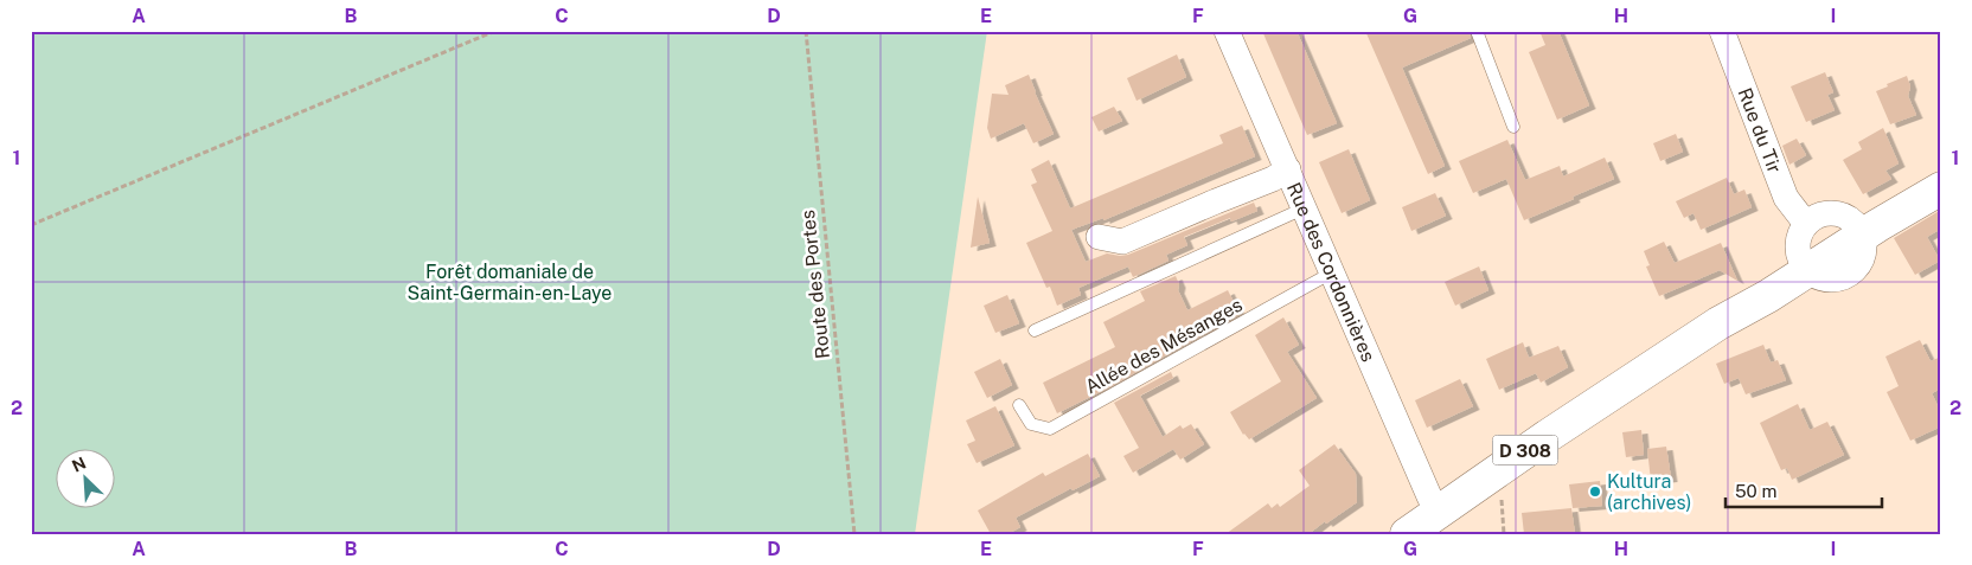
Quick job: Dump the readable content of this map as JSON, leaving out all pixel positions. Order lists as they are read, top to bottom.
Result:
{
  "streets": {
    "main road": ["D 308"],
    "street": ["Rue du Tir", "Rue des Cordonnières"],
    "lane": ["Allée des Mésanges"],
    "path": ["Route des Portes"]
  },
  "crossings": [
    ["Rue des Cordonnières", "Allée des Mésanges"],
    ["Rue des Cordonnières", "D 308"]
  ],
  "parks": ["Forêt domaniale de Saint-Germain-en-Laye"],
  "places": ["Kultura (archives)"],
  "scale_bar": "50 m",
  "north": "top left",
  "grid": {
    "columns": [
      "A",
      "B",
      "C",
      "D",
      "E",
      "F",
      "G",
      "H",
      "I"
    ],
    "rows": ["1", "2"]
  }
}
